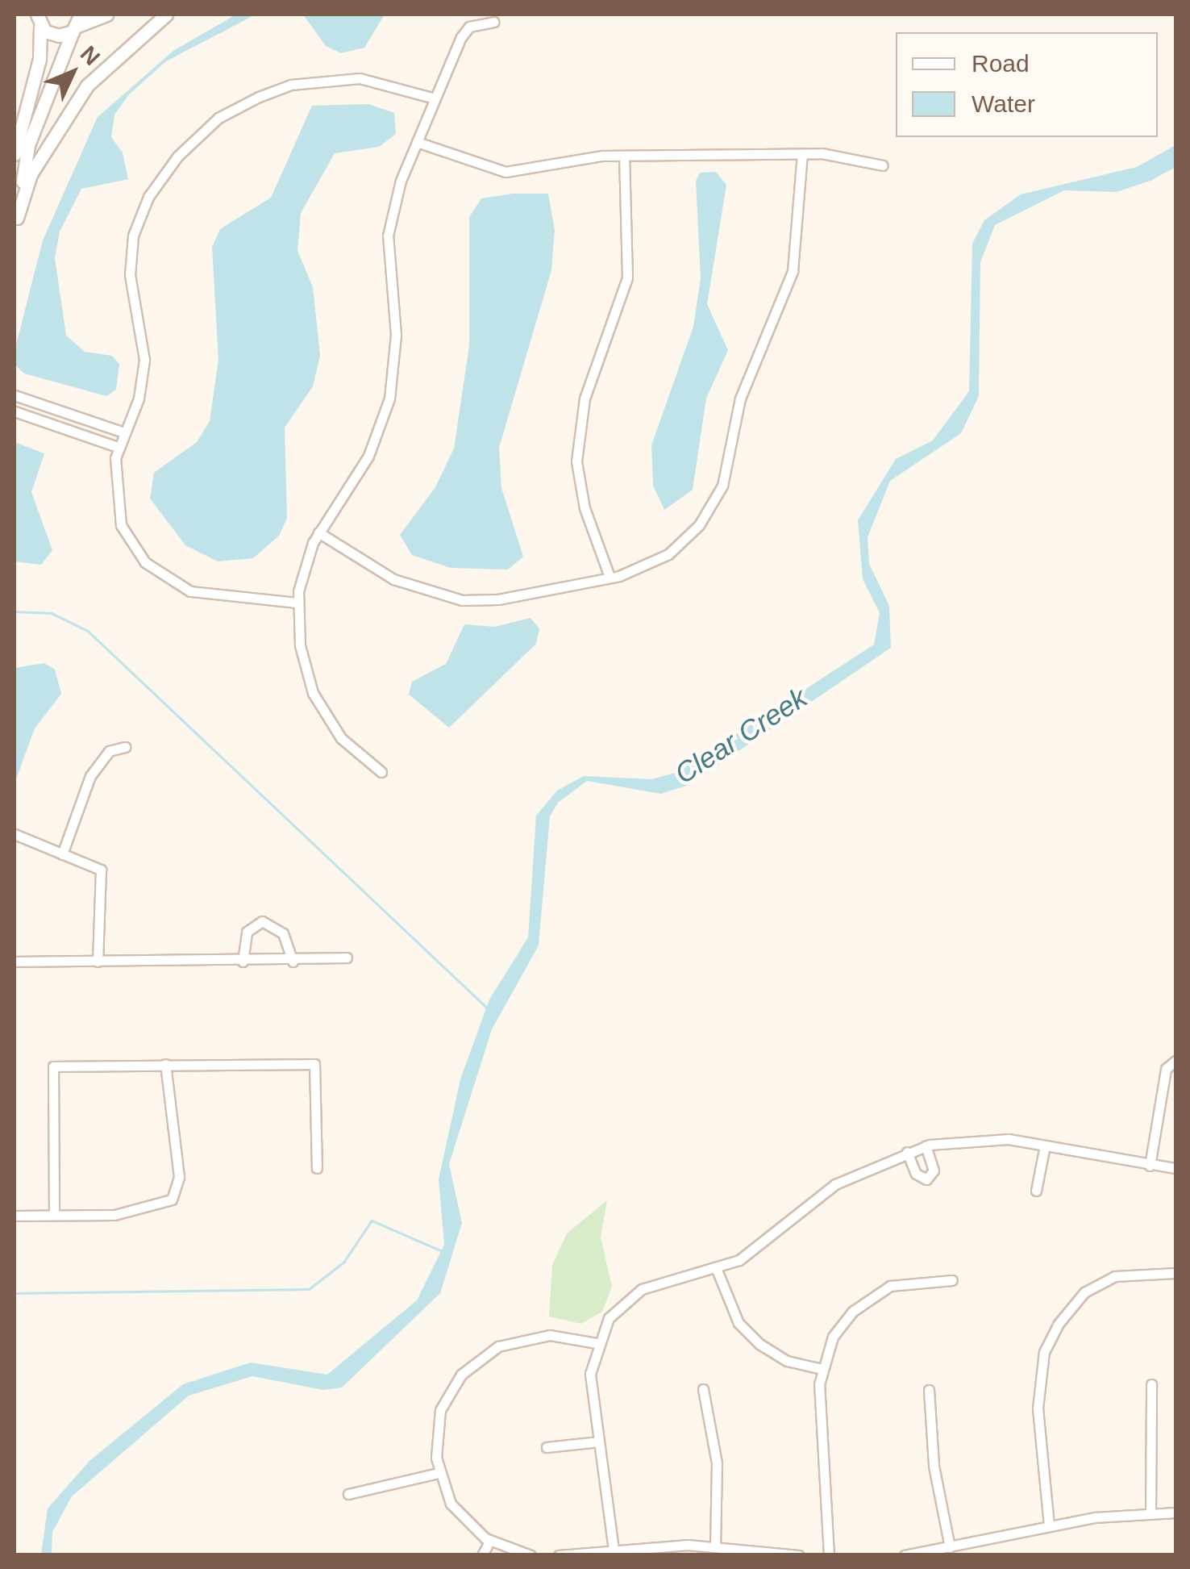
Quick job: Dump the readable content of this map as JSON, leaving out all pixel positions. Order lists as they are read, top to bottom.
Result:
{
  "water": ["Clear Creek"],
  "legend": ["Road", "Water"],
  "north": "top right"
}
